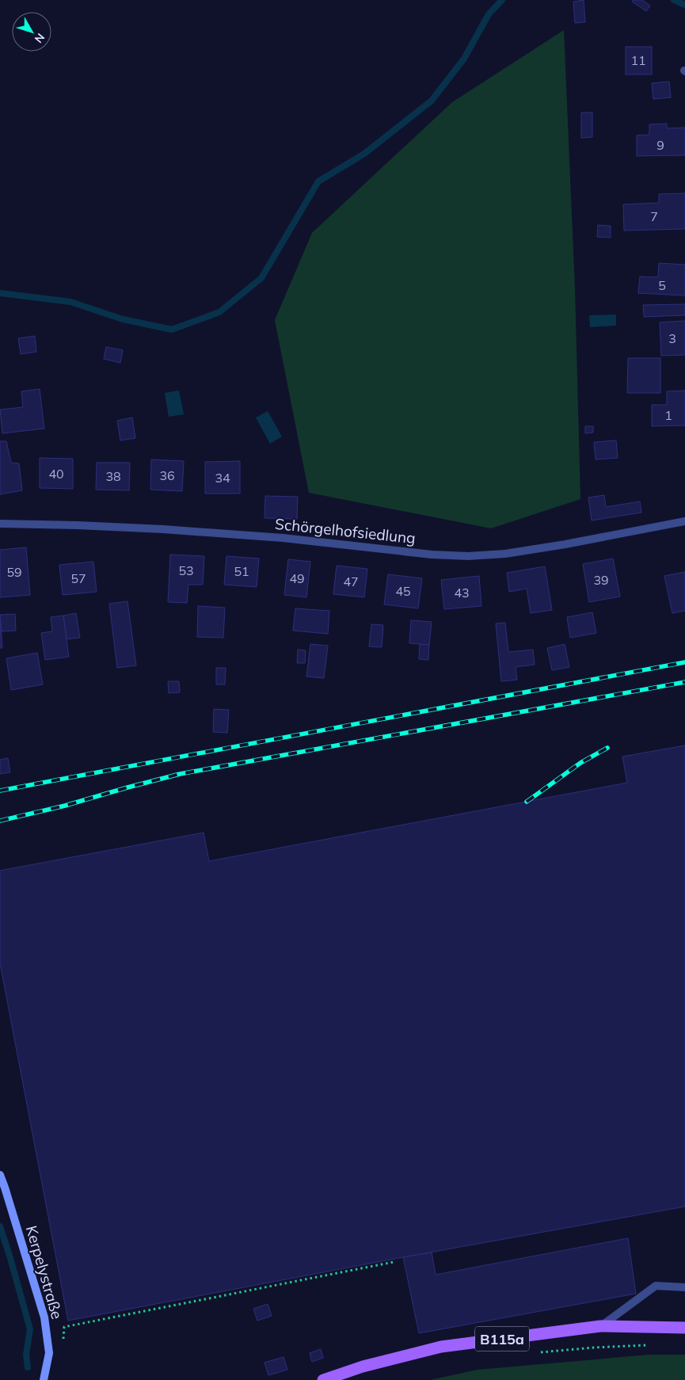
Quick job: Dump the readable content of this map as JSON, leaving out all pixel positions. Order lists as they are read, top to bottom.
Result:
{
  "streets": {
    "main road": ["Kerpelystraße", "B115a"],
    "street": ["Schörgelhofsiedlung"]
  },
  "house_numbers": [
    "11",
    "9",
    "7",
    "5",
    "3",
    "1",
    "40",
    "36",
    "38",
    "34",
    "53",
    "51",
    "59",
    "57",
    "49",
    "39",
    "47",
    "45",
    "43"
  ],
  "north": "bottom right"
}
